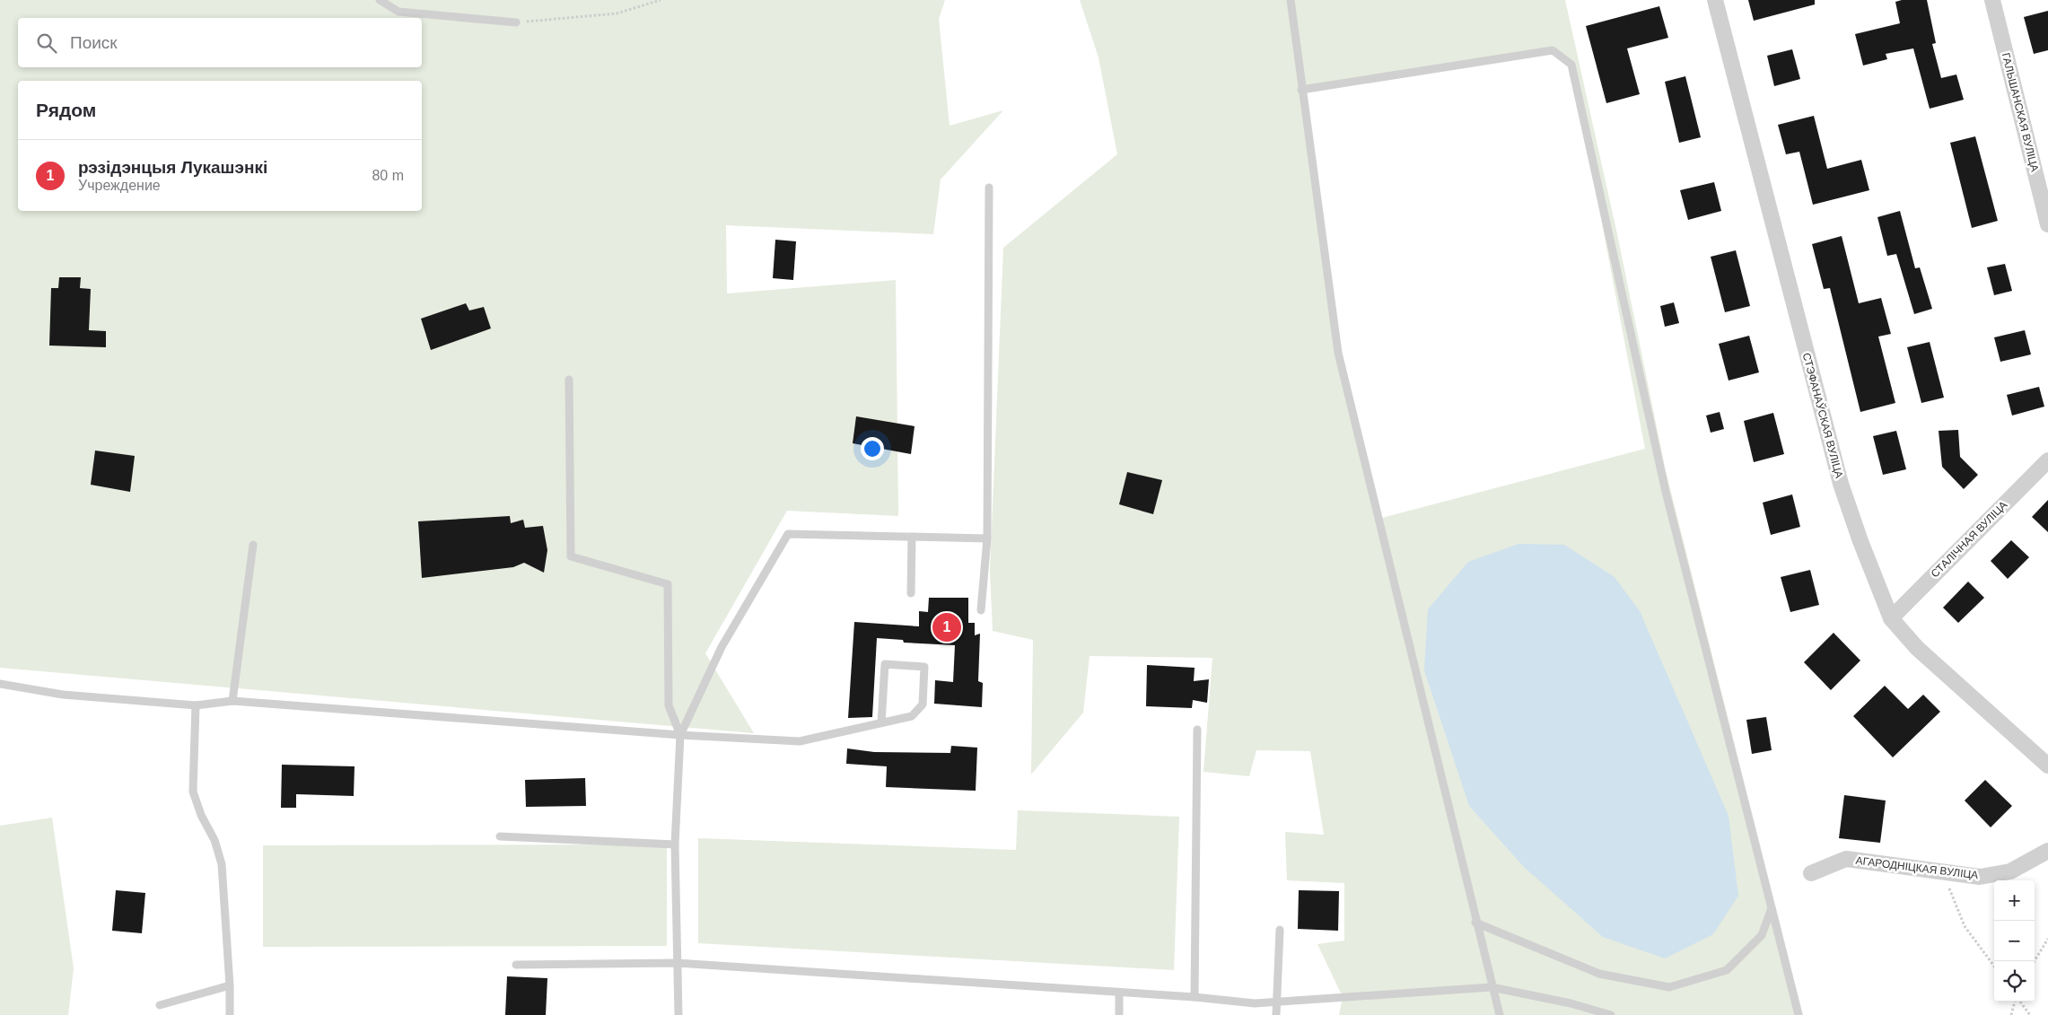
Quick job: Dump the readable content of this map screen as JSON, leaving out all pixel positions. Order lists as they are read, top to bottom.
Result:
{
  "streets": {
    "street": [
      "ГАЛЬШАНСКАЯ ВУЛІЦА",
      "СТЭФАНАЎСКАЯ ВУЛІЦА",
      "СТАЛІЧНАЯ ВУЛІЦА",
      "АГАРОДНІЦКАЯ ВУЛІЦА"
    ]
  },
  "crossings": [
    ["СТЭФАНАЎСКАЯ ВУЛІЦА", "СТАЛІЧНАЯ ВУЛІЦА"]
  ],
  "page": {
    "search": "Поиск",
    "heading": "Рядом",
    "list": [
      {
        "mark": "1",
        "name": "рэзідэнцыя Лукашэнкі",
        "note": "Учреждение",
        "value": "80 m"
      }
    ],
    "pins": "1",
    "map_buttons": ["+", "−"]
  }
}
